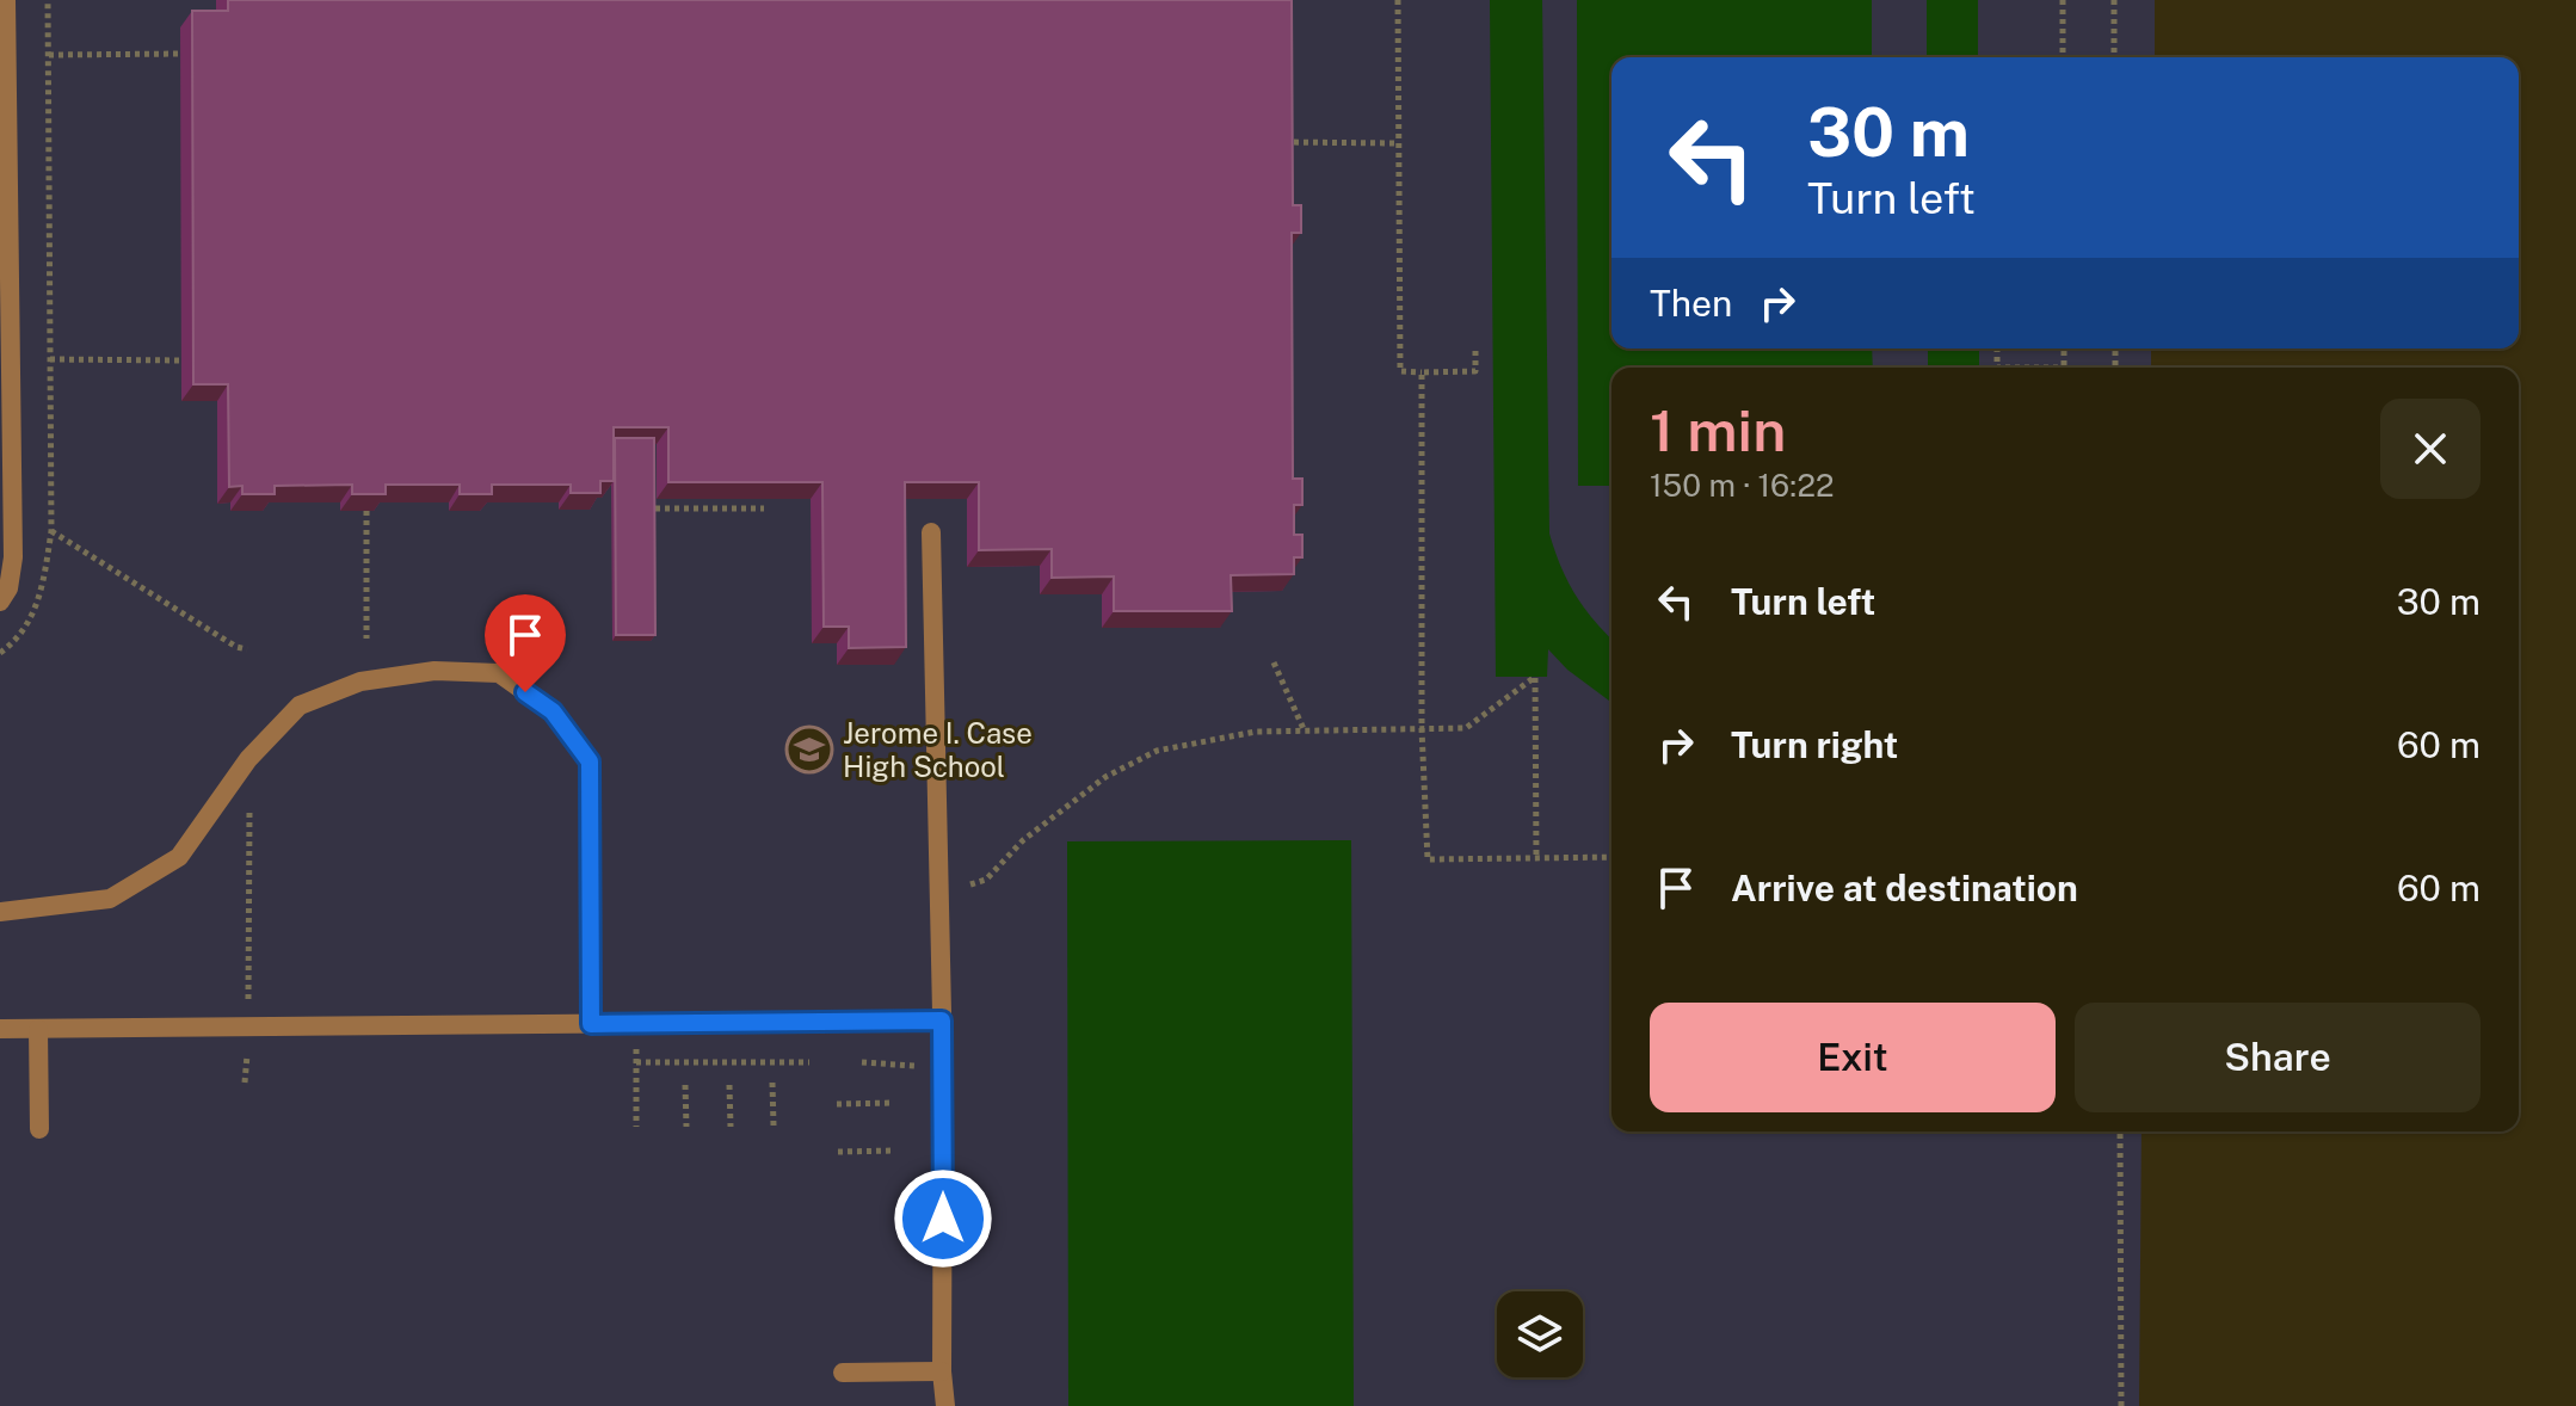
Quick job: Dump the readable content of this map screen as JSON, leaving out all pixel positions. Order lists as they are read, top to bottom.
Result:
{
  "places": {
    "school or university": ["Jerome I. Case High School"]
  },
  "page": {
    "turn": ["30 m", "Turn left"],
    "then": "Then",
    "heading": ["1 min", "150 m · 16:22"],
    "list": [
      {
        "name": "Turn left",
        "value": "30 m"
      },
      {
        "name": "Turn right",
        "value": "60 m"
      },
      {
        "name": "Arrive at destination",
        "value": "60 m"
      }
    ],
    "buttons": ["Exit", "Share"]
  }
}
